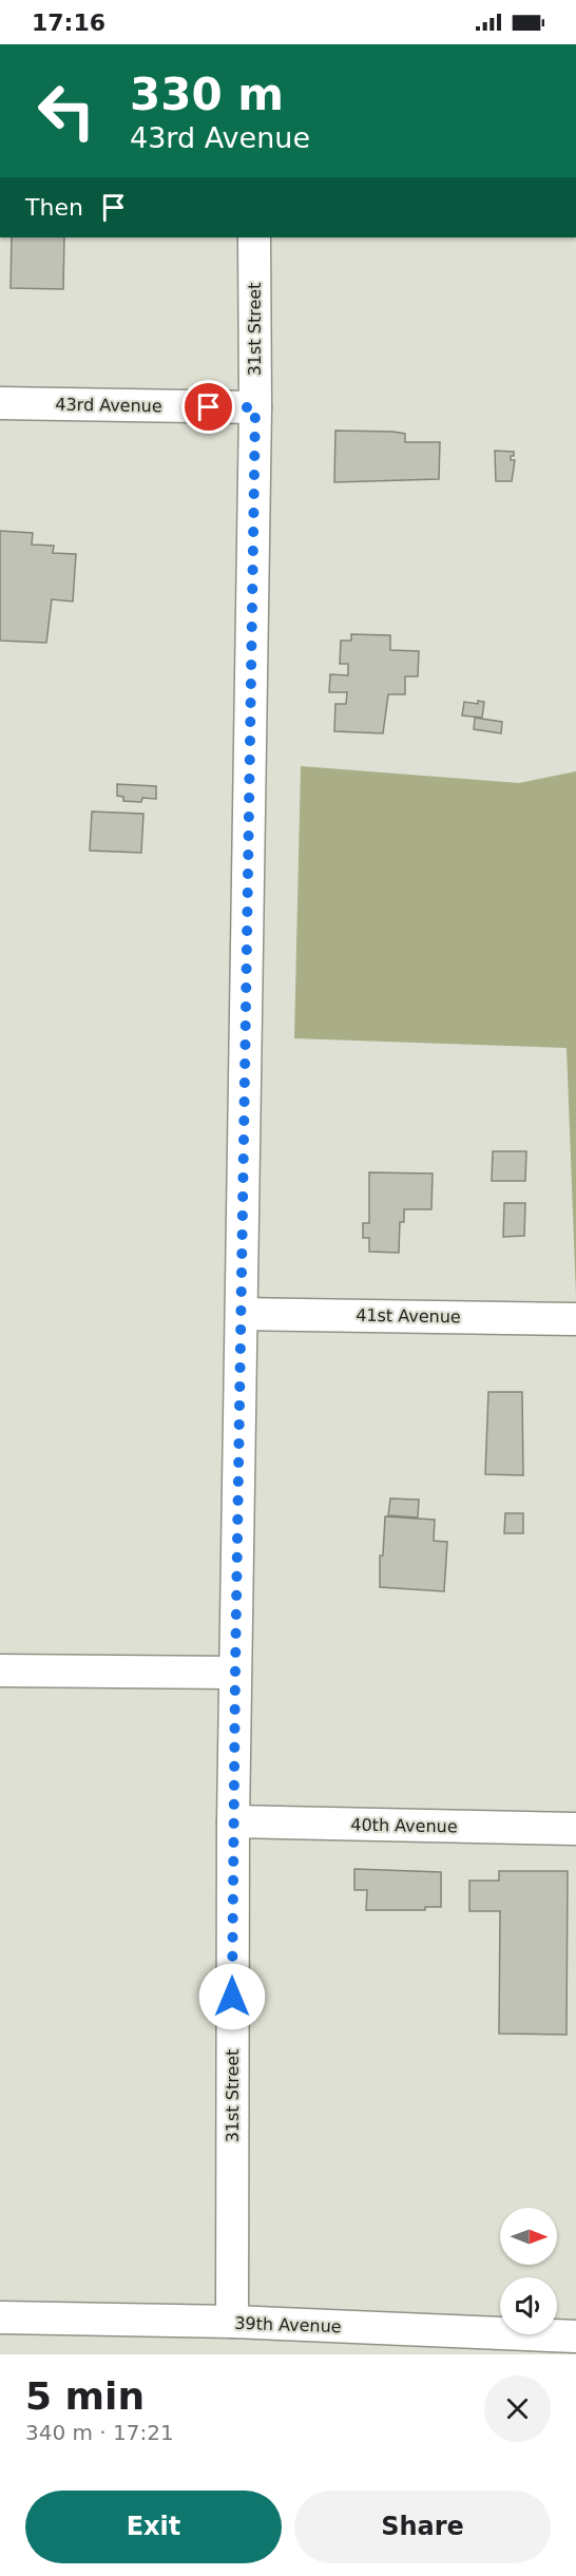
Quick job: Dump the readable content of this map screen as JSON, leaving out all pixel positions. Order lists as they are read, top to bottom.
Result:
{
  "streets": {
    "street": [
      "31st Street",
      "43rd Avenue",
      "41st Avenue",
      "40th Avenue",
      "39th Avenue"
    ]
  },
  "crossings": [
    ["31st Street", "43rd Avenue"],
    ["31st Street", "41st Avenue"],
    ["31st Street", "40th Avenue"],
    ["31st Street", "39th Avenue"]
  ],
  "north": "right",
  "page": {
    "status": "17:16",
    "turn": ["330 m", "43rd Avenue"],
    "then": "Then",
    "heading": ["5 min", "340 m · 17:21"],
    "buttons": ["Exit", "Share"]
  }
}
